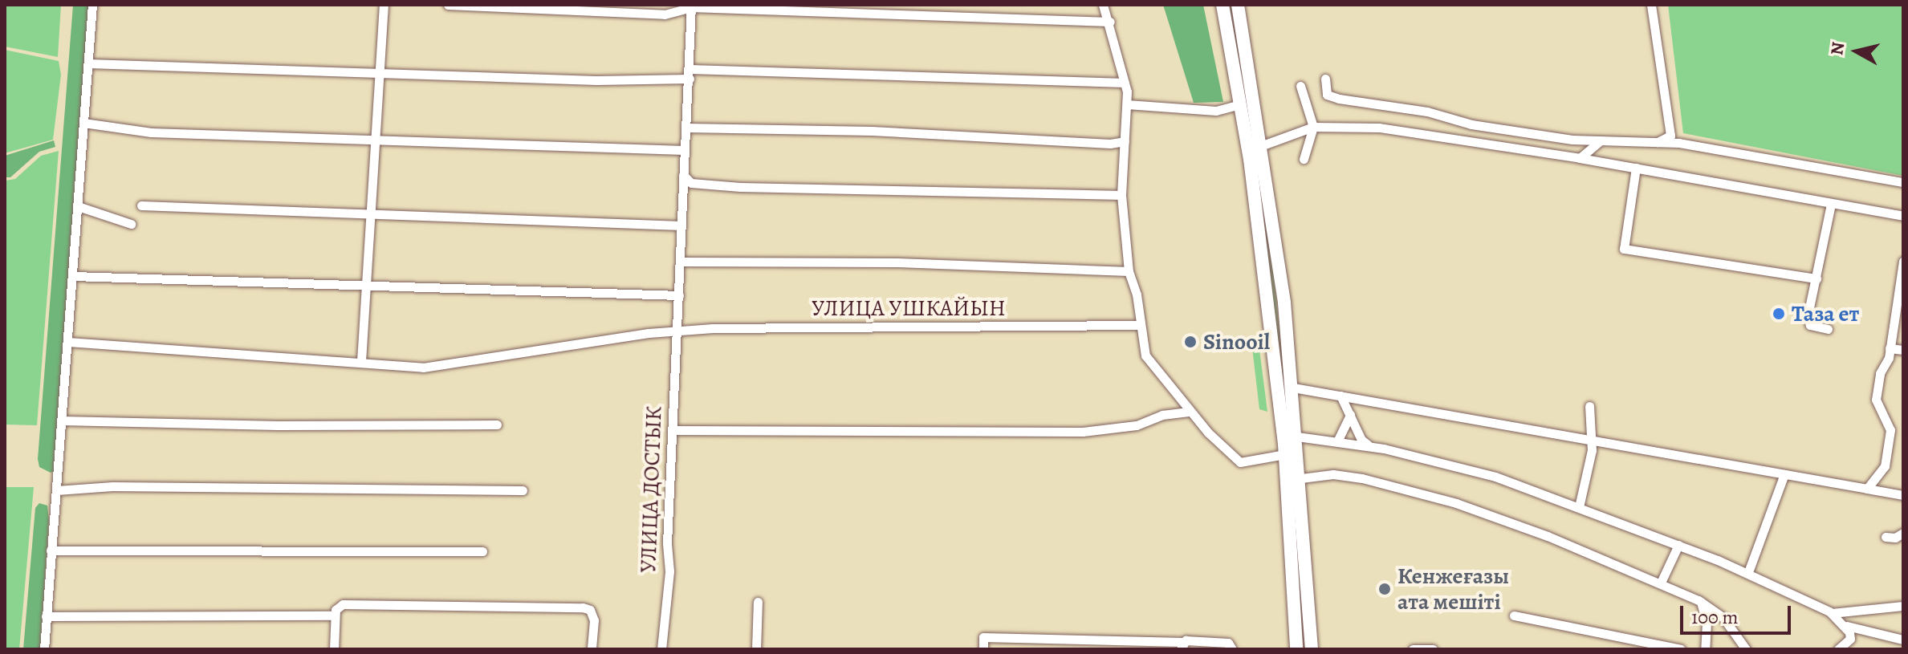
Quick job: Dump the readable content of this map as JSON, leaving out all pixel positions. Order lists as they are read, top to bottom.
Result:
{
  "streets": {
    "street": ["УЛИЦА УШКАЙЫН", "УЛИЦА ДОСТЫК"]
  },
  "crossings": [
    ["УЛИЦА УШКАЙЫН", "УЛИЦА ДОСТЫК"]
  ],
  "places": ["Таза ет", "Sinooil", "Кенжеғазы ата мешіті"],
  "scale_bar": "100 m",
  "north": "left"
}
